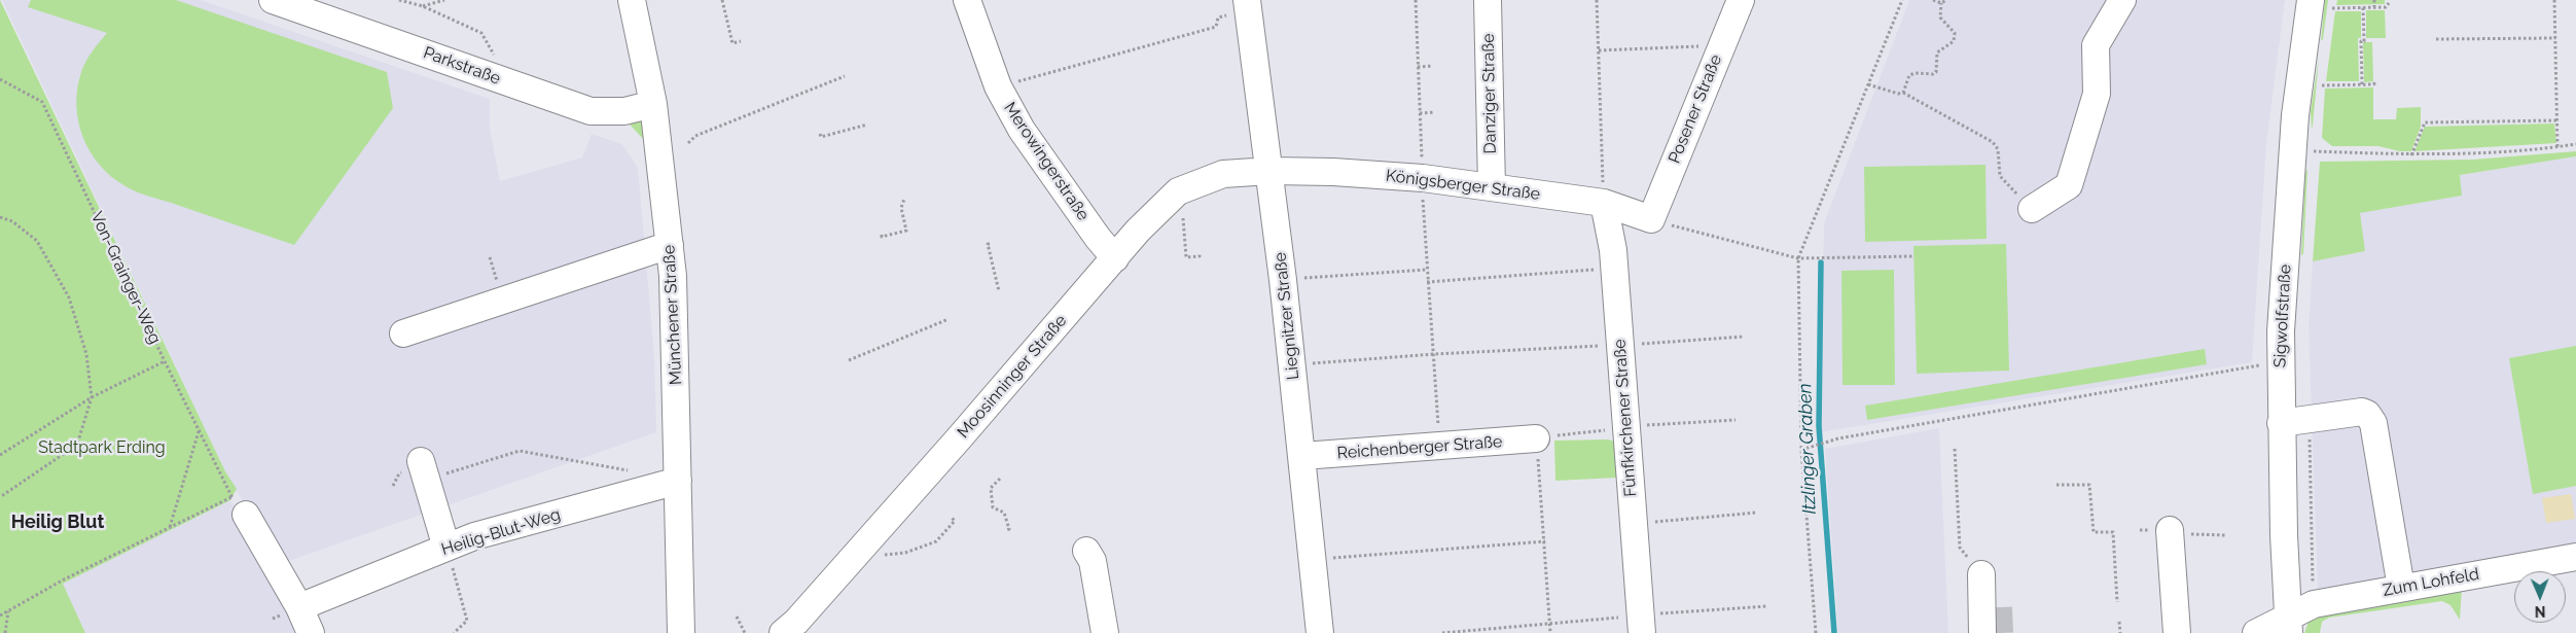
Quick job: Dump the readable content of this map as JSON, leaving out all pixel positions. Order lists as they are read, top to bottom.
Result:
{
  "streets": {
    "street": [
      "Parkstraße",
      "Danziger Straße",
      "Posener Straße",
      "Merowingerstraße",
      "Königsberger Straße",
      "Münchener Straße",
      "Liegnitzer Straße",
      "Sigwolfstraße",
      "Moosinninger Straße",
      "Fünfkirchener Straße",
      "Reichenberger Straße",
      "Heilig-Blut-Weg",
      "Zum Lohfeld"
    ],
    "path": ["Von-Grainger-Weg"]
  },
  "crossings": [
    ["Parkstraße", "Münchener Straße"],
    ["Danziger Straße", "Königsberger Straße"],
    ["Posener Straße", "Königsberger Straße"],
    ["Merowingerstraße", "Moosinninger Straße"],
    ["Königsberger Straße", "Liegnitzer Straße"],
    ["Königsberger Straße", "Moosinninger Straße"],
    ["Königsberger Straße", "Fünfkirchener Straße"],
    ["Münchener Straße", "Heilig-Blut-Weg"],
    ["Liegnitzer Straße", "Moosinninger Straße"],
    ["Liegnitzer Straße", "Reichenberger Straße"],
    ["Sigwolfstraße", "Zum Lohfeld"]
  ],
  "districts": ["Heilig Blut"],
  "water": ["Itzlinger Graben"],
  "parks": ["Stadtpark Erding"],
  "north": "bottom"
}
